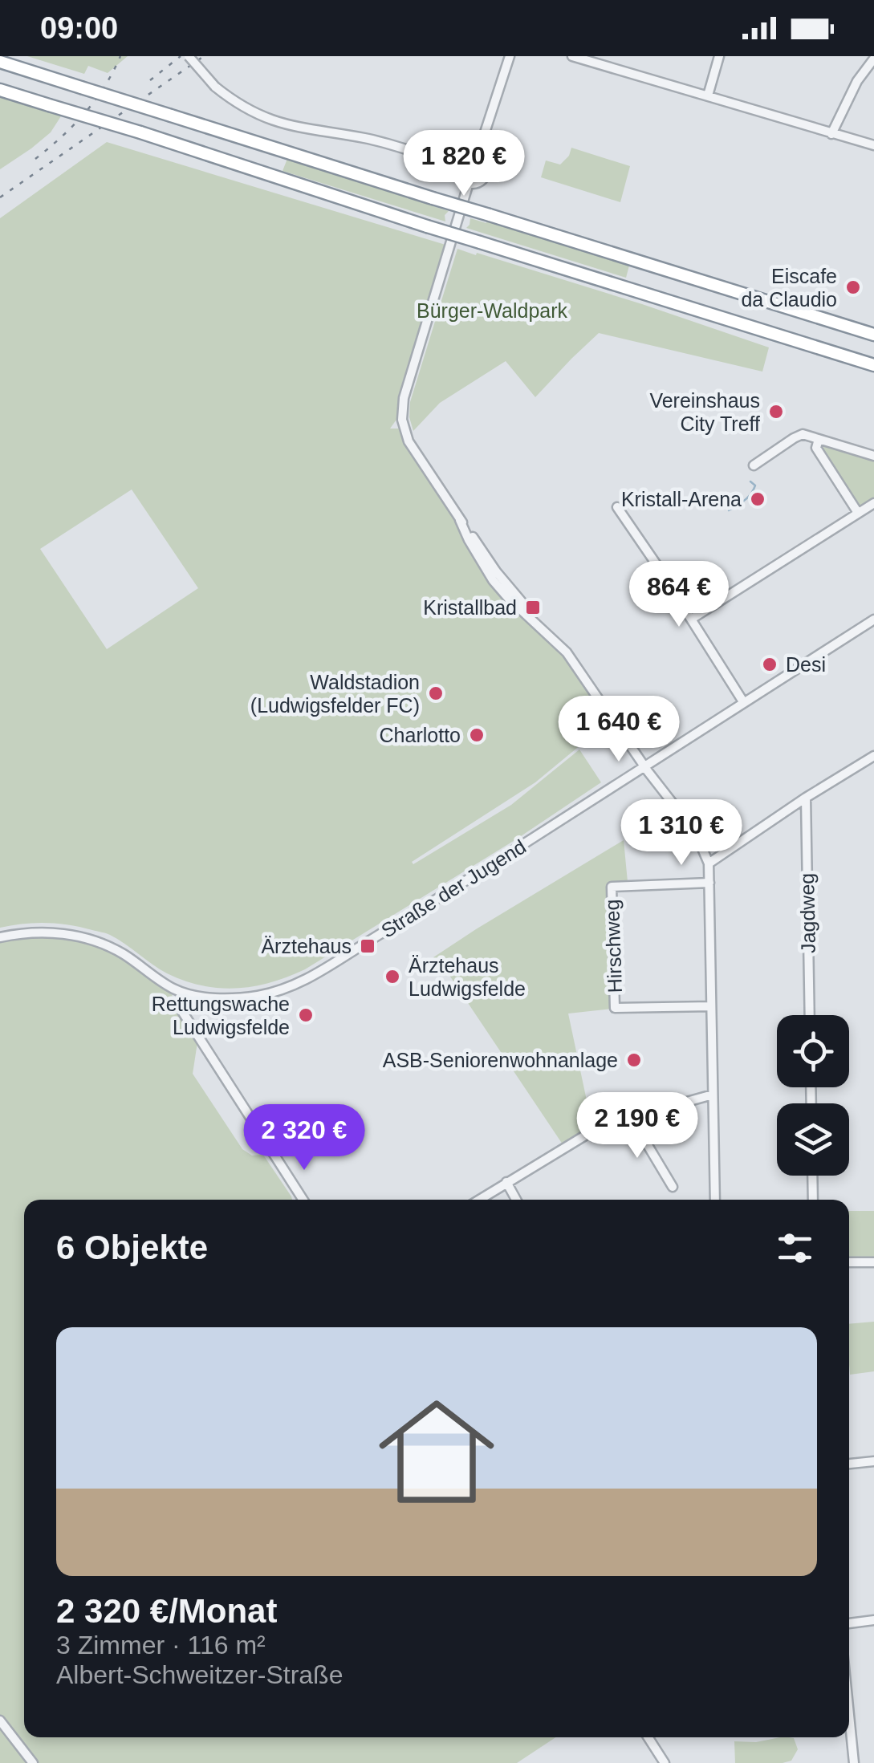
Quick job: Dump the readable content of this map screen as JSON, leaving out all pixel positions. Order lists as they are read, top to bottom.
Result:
{
  "streets": {
    "street": ["Straße der Jugend", "Jagdweg", "Hirschweg"]
  },
  "parks": ["Bürger-Waldpark"],
  "places": {
    "other": [
      "Eiscafe da Claudio",
      "Vereinshaus City Treff",
      "Kristall-Arena",
      "Desi",
      "Waldstadion (Ludwigsfelder FC)",
      "Charlotto",
      "Ärztehaus Ludwigsfelde",
      "Rettungswache Ludwigsfelde",
      "ASB-Seniorenwohnanlage"
    ],
    "transit": ["Kristallbad", "Ärztehaus"]
  },
  "page": {
    "status": "09:00",
    "price": [
      "1 820 €",
      "864 €",
      "1 640 €",
      "1 310 €",
      "2 190 €",
      "2 320 €"
    ],
    "heading": "6 Objekte",
    "list": [
      {
        "name": "2 320 €/Monat",
        "note": "3 Zimmer · 116 m² · Albert-Schweitzer-Straße"
      }
    ]
  }
}
